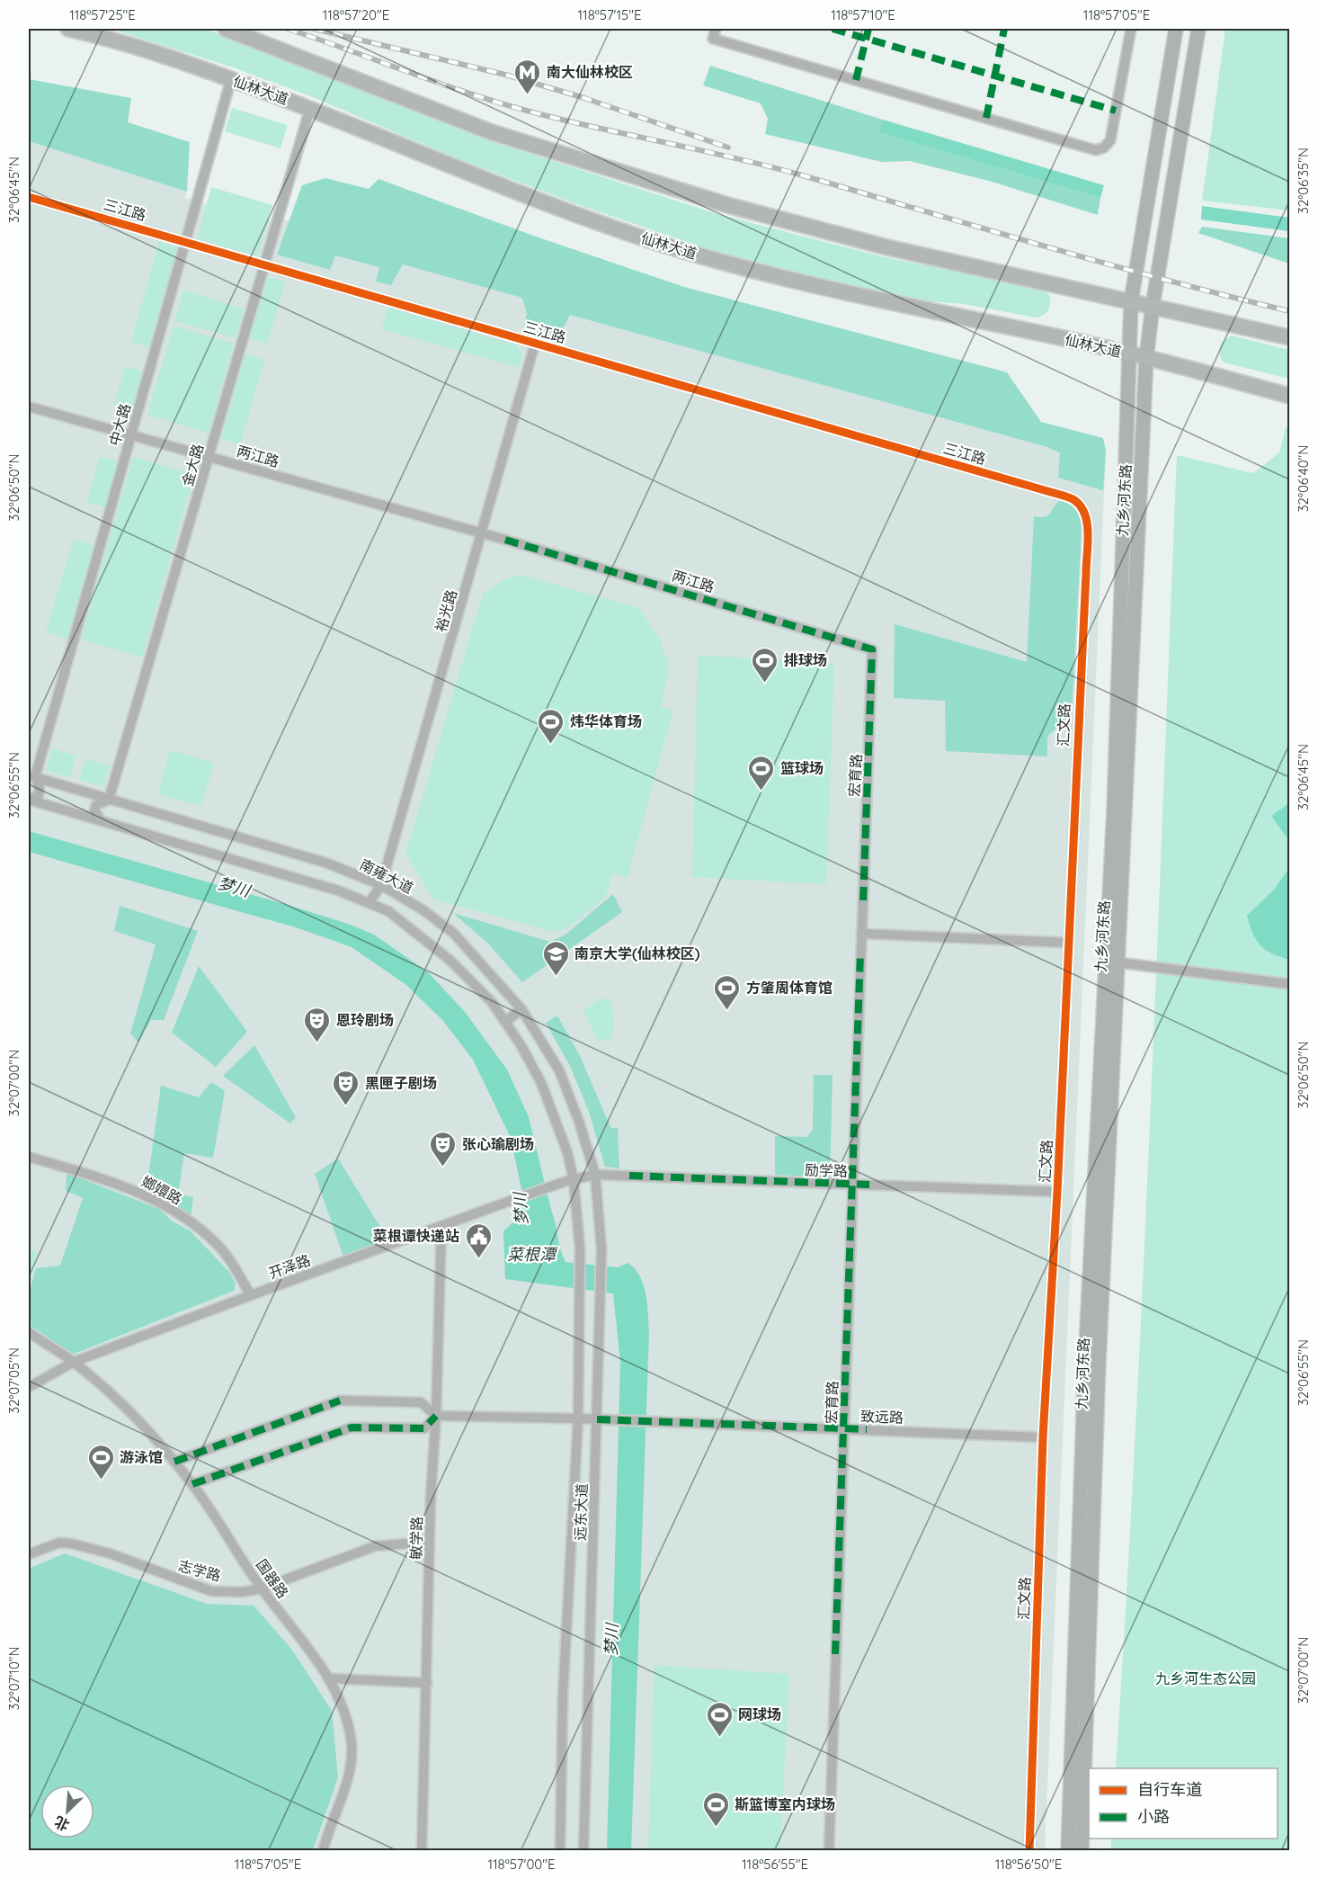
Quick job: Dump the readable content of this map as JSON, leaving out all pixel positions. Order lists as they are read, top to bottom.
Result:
{
  "streets": {
    "main road": ["仙林大道", "九乡河东路"],
    "street": [
      "三江路",
      "中大路",
      "两江路",
      "金大路",
      "裕光路",
      "汇文路",
      "宏育路",
      "南雍大道",
      "励学路",
      "嫏嬛路",
      "开泽路",
      "致远路",
      "远东大道",
      "敏学路",
      "志学路",
      "国器路"
    ]
  },
  "crossings": [
    ["仙林大道", "中大路"],
    ["仙林大道", "金大路"],
    ["仙林大道", "九乡河东路"],
    ["三江路", "中大路"],
    ["三江路", "金大路"],
    ["三江路", "裕光路"],
    ["三江路", "汇文路"],
    ["中大路", "两江路"],
    ["中大路", "南雍大道"],
    ["两江路", "金大路"],
    ["两江路", "裕光路"],
    ["两江路", "宏育路"],
    ["金大路", "南雍大道"],
    ["裕光路", "南雍大道"],
    ["汇文路", "励学路"],
    ["汇文路", "致远路"],
    ["宏育路", "励学路"],
    ["宏育路", "致远路"],
    ["南雍大道", "励学路"],
    ["南雍大道", "开泽路"],
    ["南雍大道", "远东大道"],
    ["励学路", "开泽路"],
    ["励学路", "远东大道"],
    ["嫏嬛路", "开泽路"],
    ["开泽路", "远东大道"],
    ["开泽路", "敏学路"],
    ["开泽路", "国器路"],
    ["致远路", "远东大道"],
    ["致远路", "敏学路"],
    ["敏学路", "志学路"],
    ["志学路", "国器路"]
  ],
  "water": ["梦川", "菜根潭"],
  "parks": ["九乡河生态公园"],
  "places": {
    "metro station": ["南大仙林校区"],
    "sports": [
      "排球场",
      "炜华体育场",
      "篮球场",
      "方肇周体育馆",
      "游泳馆",
      "网球场",
      "斯篮博室内球场"
    ],
    "school or university": ["南京大学(仙林校区)"],
    "theatre": ["恩玲剧场", "黑匣子剧场", "张心瑜剧场"],
    "public building": ["菜根谭快递站"]
  },
  "legend": ["自行车道", "小路"],
  "north": "bottom left",
  "coordinates": [
    "118°57'25\"E",
    "118°57'20\"E",
    "118°57'15\"E",
    "118°57'10\"E",
    "118°57'05\"E",
    "32°06'35\"N",
    "32°06'45\"N",
    "32°06'40\"N",
    "32°06'50\"N",
    "32°06'55\"N",
    "32°07'00\"N",
    "32°07'05\"N",
    "32°07'10\"N",
    "118°57'00\"E",
    "118°56'55\"E",
    "118°56'50\"E"
  ]
}
